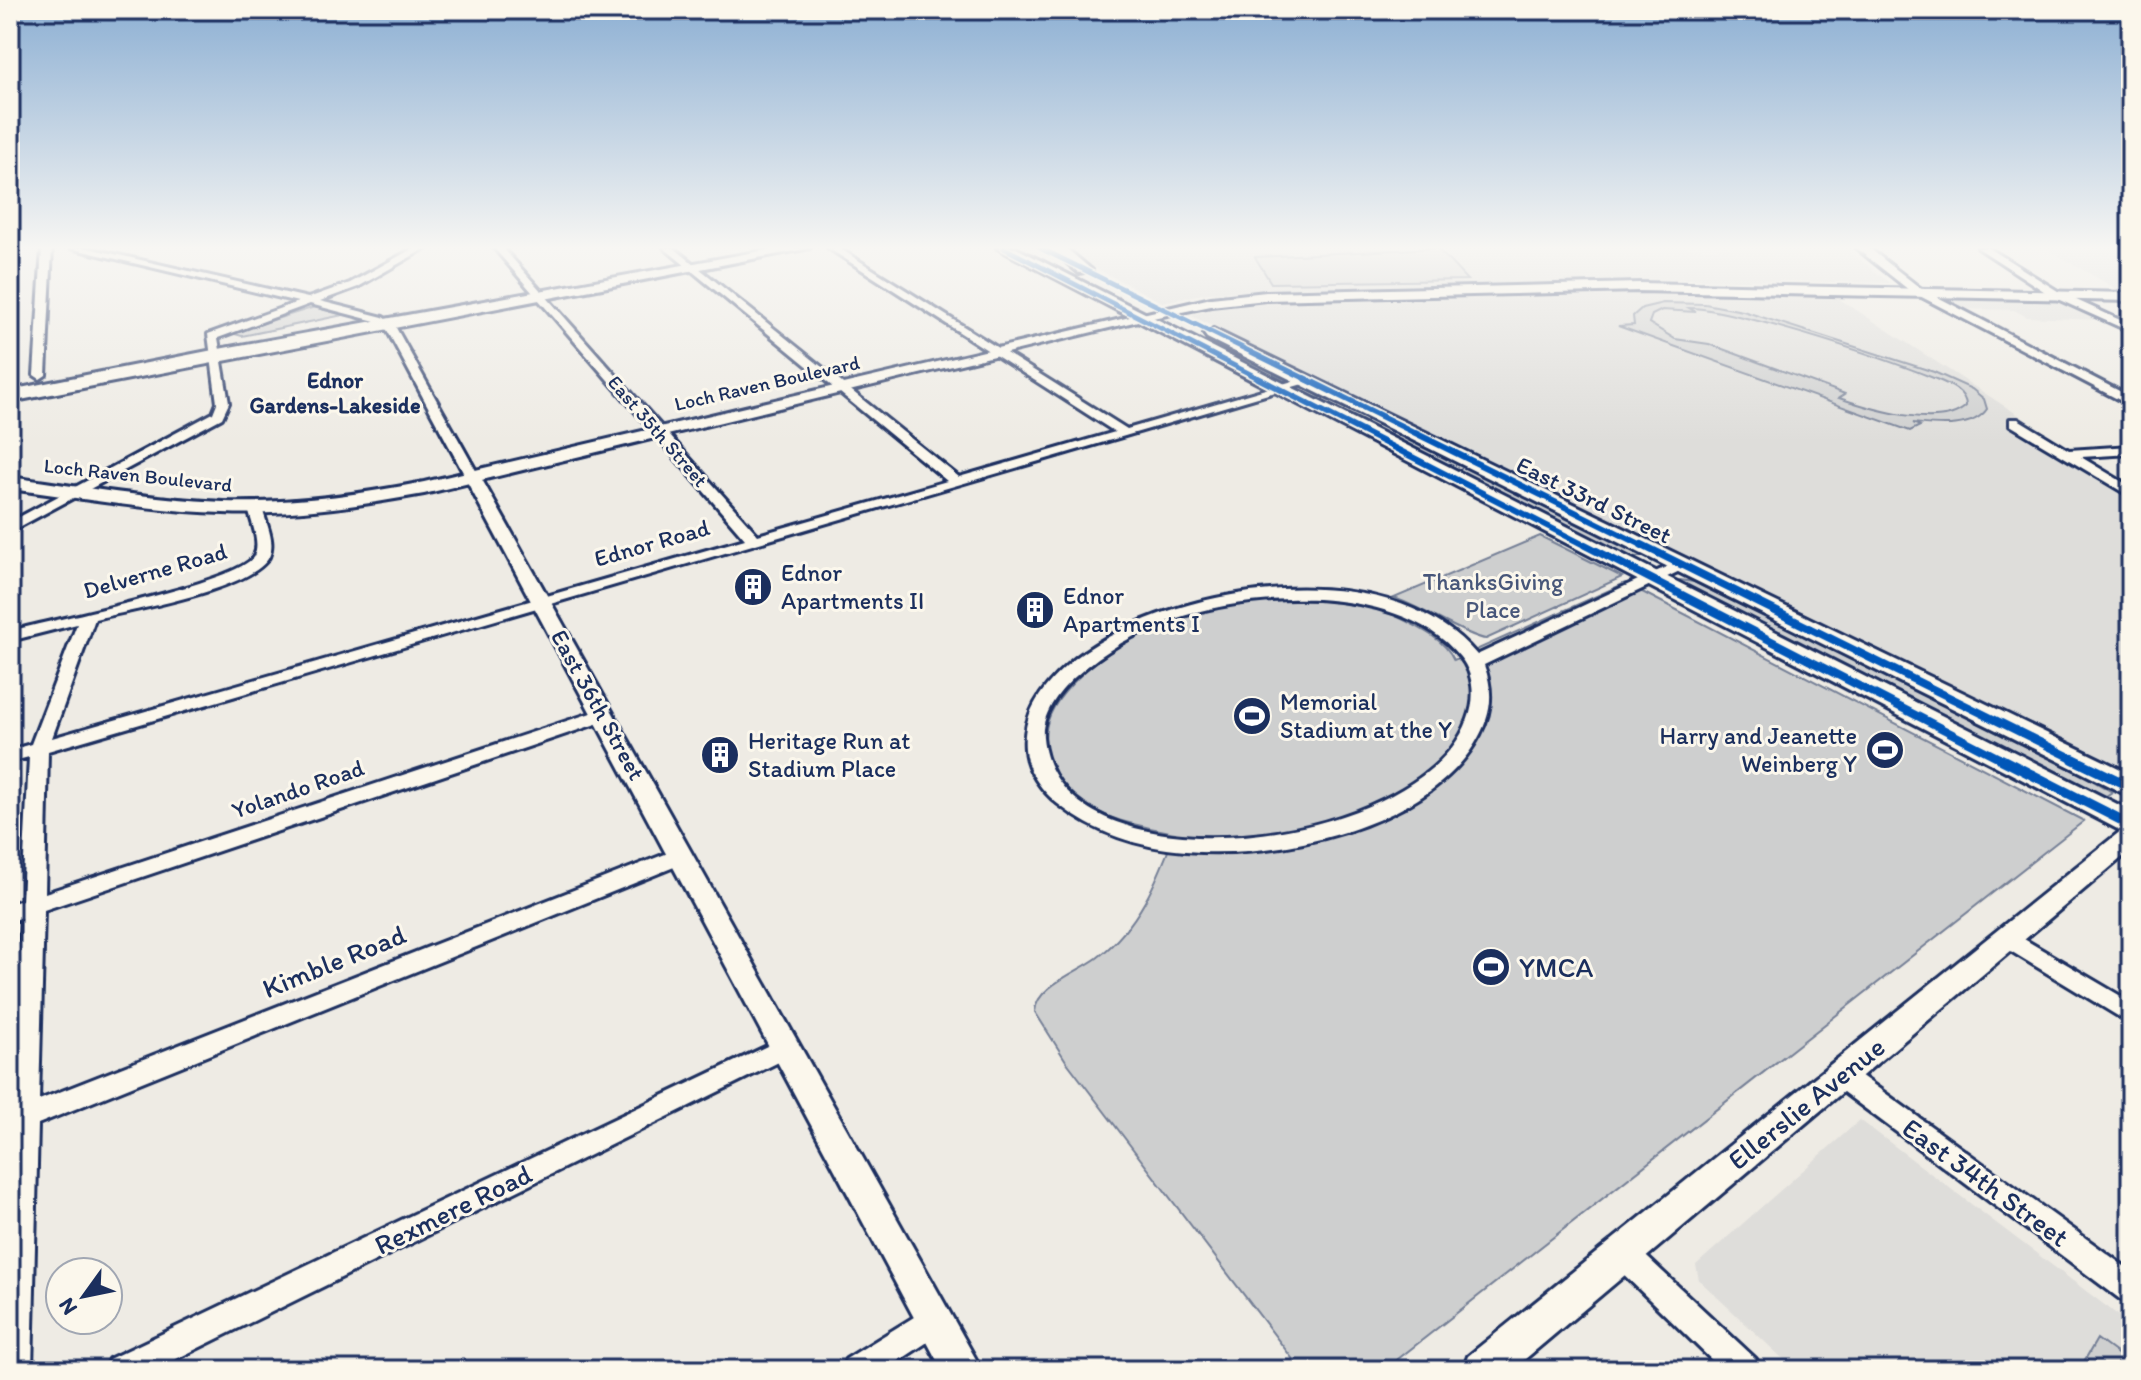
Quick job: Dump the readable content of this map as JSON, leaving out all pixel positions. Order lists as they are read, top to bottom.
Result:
{
  "streets": {
    "main road": ["Loch Raven Boulevard", "East 33rd Street"],
    "street": [
      "East 35th Street",
      "Ednor Road",
      "Delverne Road",
      "East 36th Street",
      "Yolando Road",
      "Kimble Road",
      "Ellerslie Avenue",
      "East 34th Street",
      "Rexmere Road"
    ]
  },
  "crossings": [
    ["Loch Raven Boulevard", "East 35th Street"],
    ["Loch Raven Boulevard", "East 33rd Street"],
    ["Loch Raven Boulevard", "Delverne Road"],
    ["Loch Raven Boulevard", "East 36th Street"],
    ["East 35th Street", "Ednor Road"],
    ["East 33rd Street", "Ednor Road"],
    ["Ednor Road", "East 36th Street"],
    ["East 36th Street", "Yolando Road"],
    ["East 36th Street", "Kimble Road"],
    ["East 36th Street", "Rexmere Road"],
    ["Ellerslie Avenue", "East 34th Street"]
  ],
  "districts": ["Ednor Gardens-Lakeside"],
  "parks": ["ThanksGiving Place"],
  "places": {
    "building": ["Ednor Apartments II", "Ednor Apartments I", "Heritage Run at Stadium Place"],
    "sports": ["Memorial Stadium at the Y", "Harry and Jeanette Weinberg Y", "YMCA"]
  },
  "north": "bottom left"
}
